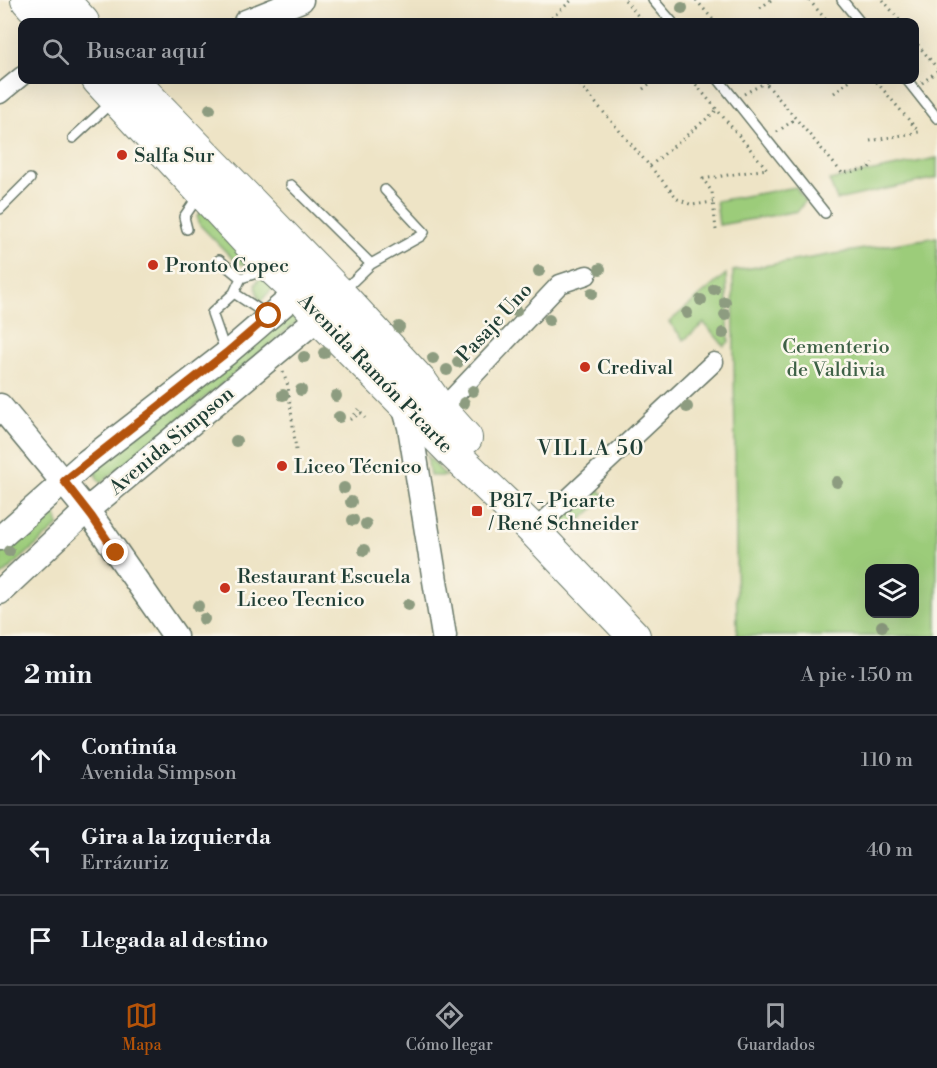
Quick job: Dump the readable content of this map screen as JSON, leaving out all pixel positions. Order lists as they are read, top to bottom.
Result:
{
  "streets": {
    "highway": ["Avenida Ramón Picarte"],
    "main road": ["Avenida Simpson"],
    "street": ["Pasaje Uno"]
  },
  "crossings": [
    ["Pasaje Uno", "Avenida Ramón Picarte"],
    ["Avenida Ramón Picarte", "Avenida Simpson"]
  ],
  "districts": ["VILLA 50"],
  "parks": ["Cementerio de Valdivia"],
  "places": {
    "other": [
      "Salfa Sur",
      "Pronto Copec",
      "Credival",
      "Liceo Técnico",
      "Restaurant Escuela Liceo Tecnico"
    ],
    "transit": ["P817 - Picarte / René Schneider"]
  },
  "page": {
    "search": "Buscar aquí",
    "heading": ["2 min", "A pie · 150 m"],
    "list": [
      ["Continúa", "Avenida Simpson", "110 m"],
      ["Gira a la izquierda", "Errázuriz", "40 m"],
      "Llegada al destino"
    ],
    "nav": ["Mapa", "Cómo llegar", "Guardados"]
  }
}
